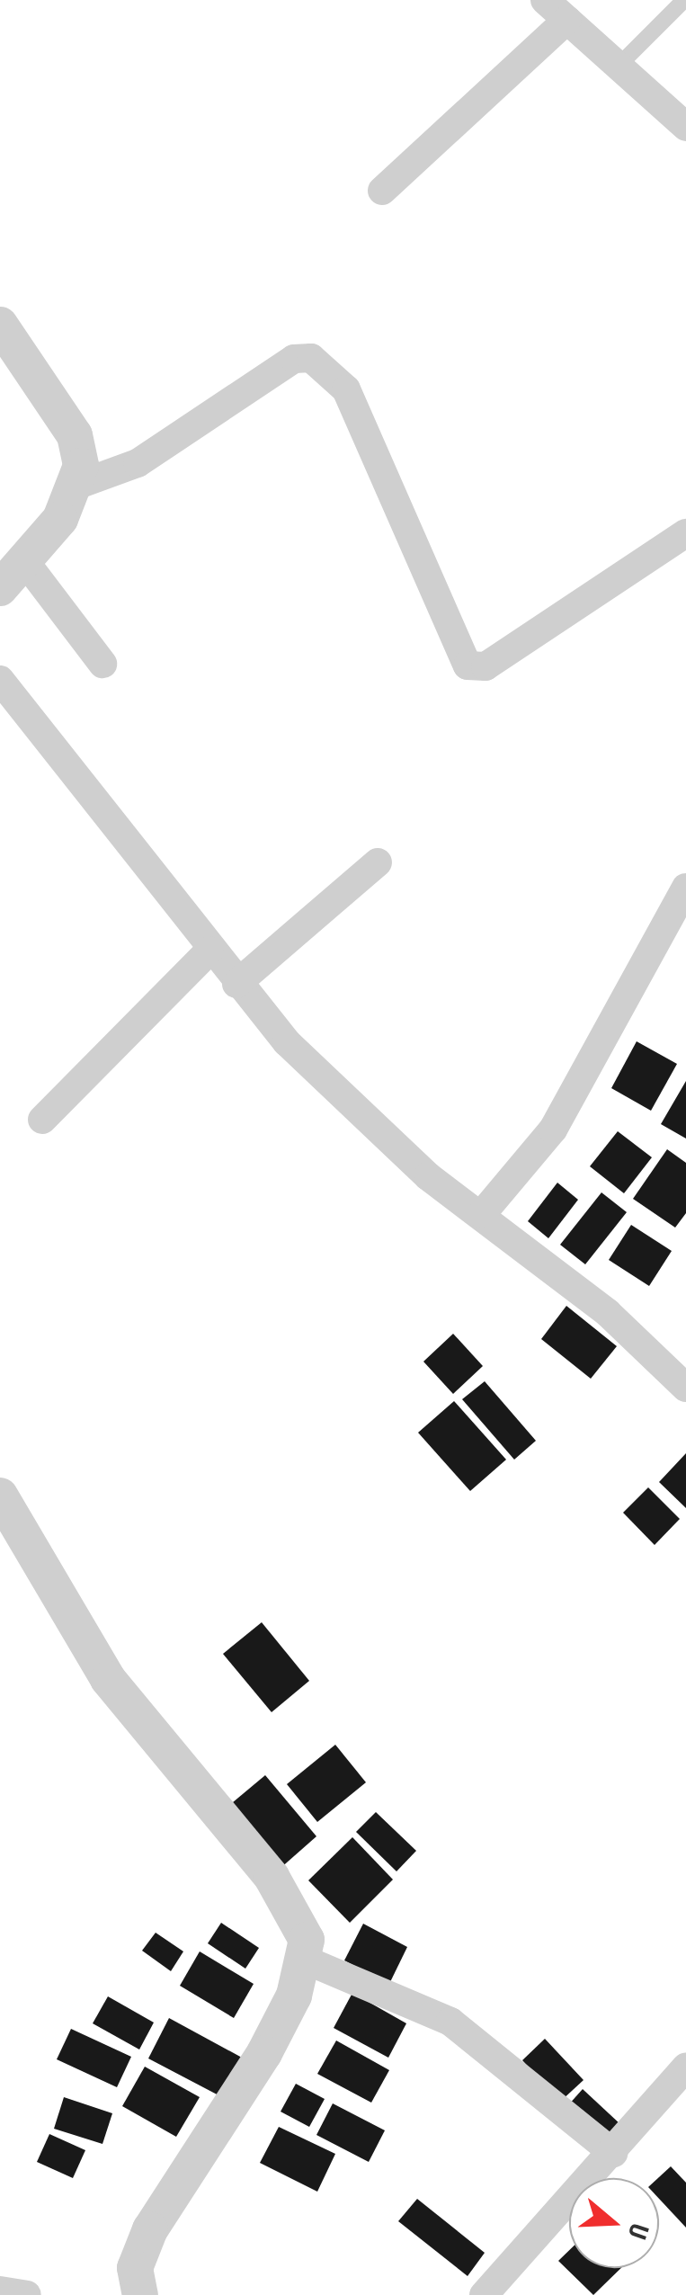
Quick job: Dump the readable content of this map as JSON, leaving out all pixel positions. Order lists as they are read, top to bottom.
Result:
{
  "north": "right"
}
